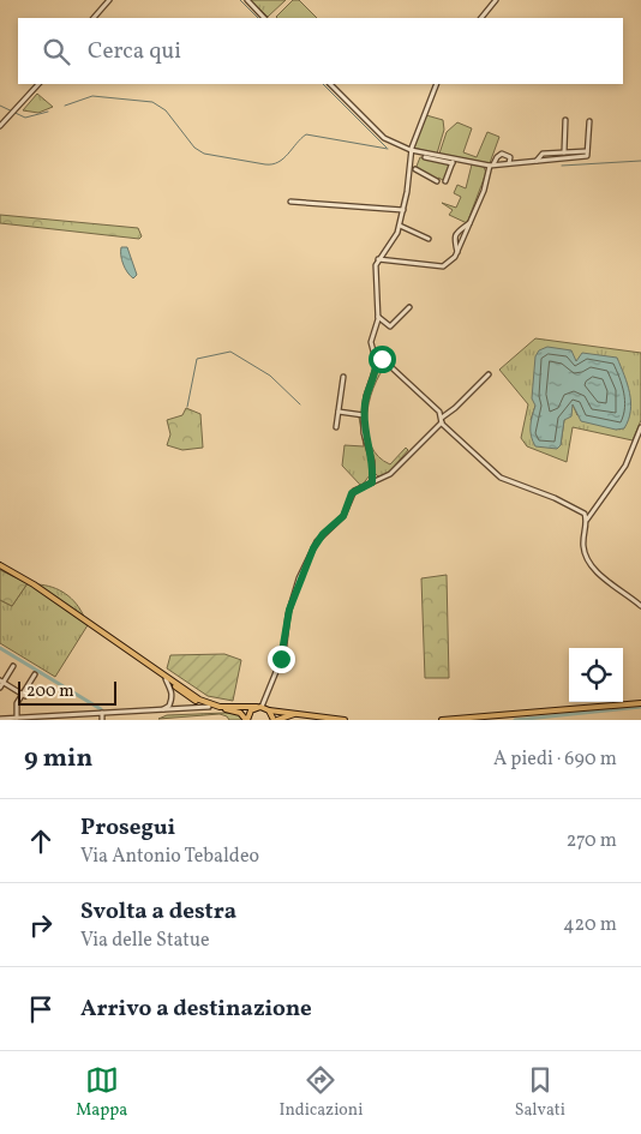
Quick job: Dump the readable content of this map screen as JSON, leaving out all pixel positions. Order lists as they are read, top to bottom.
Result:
{
  "scale_bar": "200 m",
  "page": {
    "search": "Cerca qui",
    "scale": "200 m",
    "heading": ["9 min", "A piedi · 690 m"],
    "list": [
      ["Prosegui", "Via Antonio Tebaldeo", "270 m"],
      ["Svolta a destra", "Via delle Statue", "420 m"],
      "Arrivo a destinazione"
    ],
    "nav": ["Mappa", "Indicazioni", "Salvati"]
  }
}
